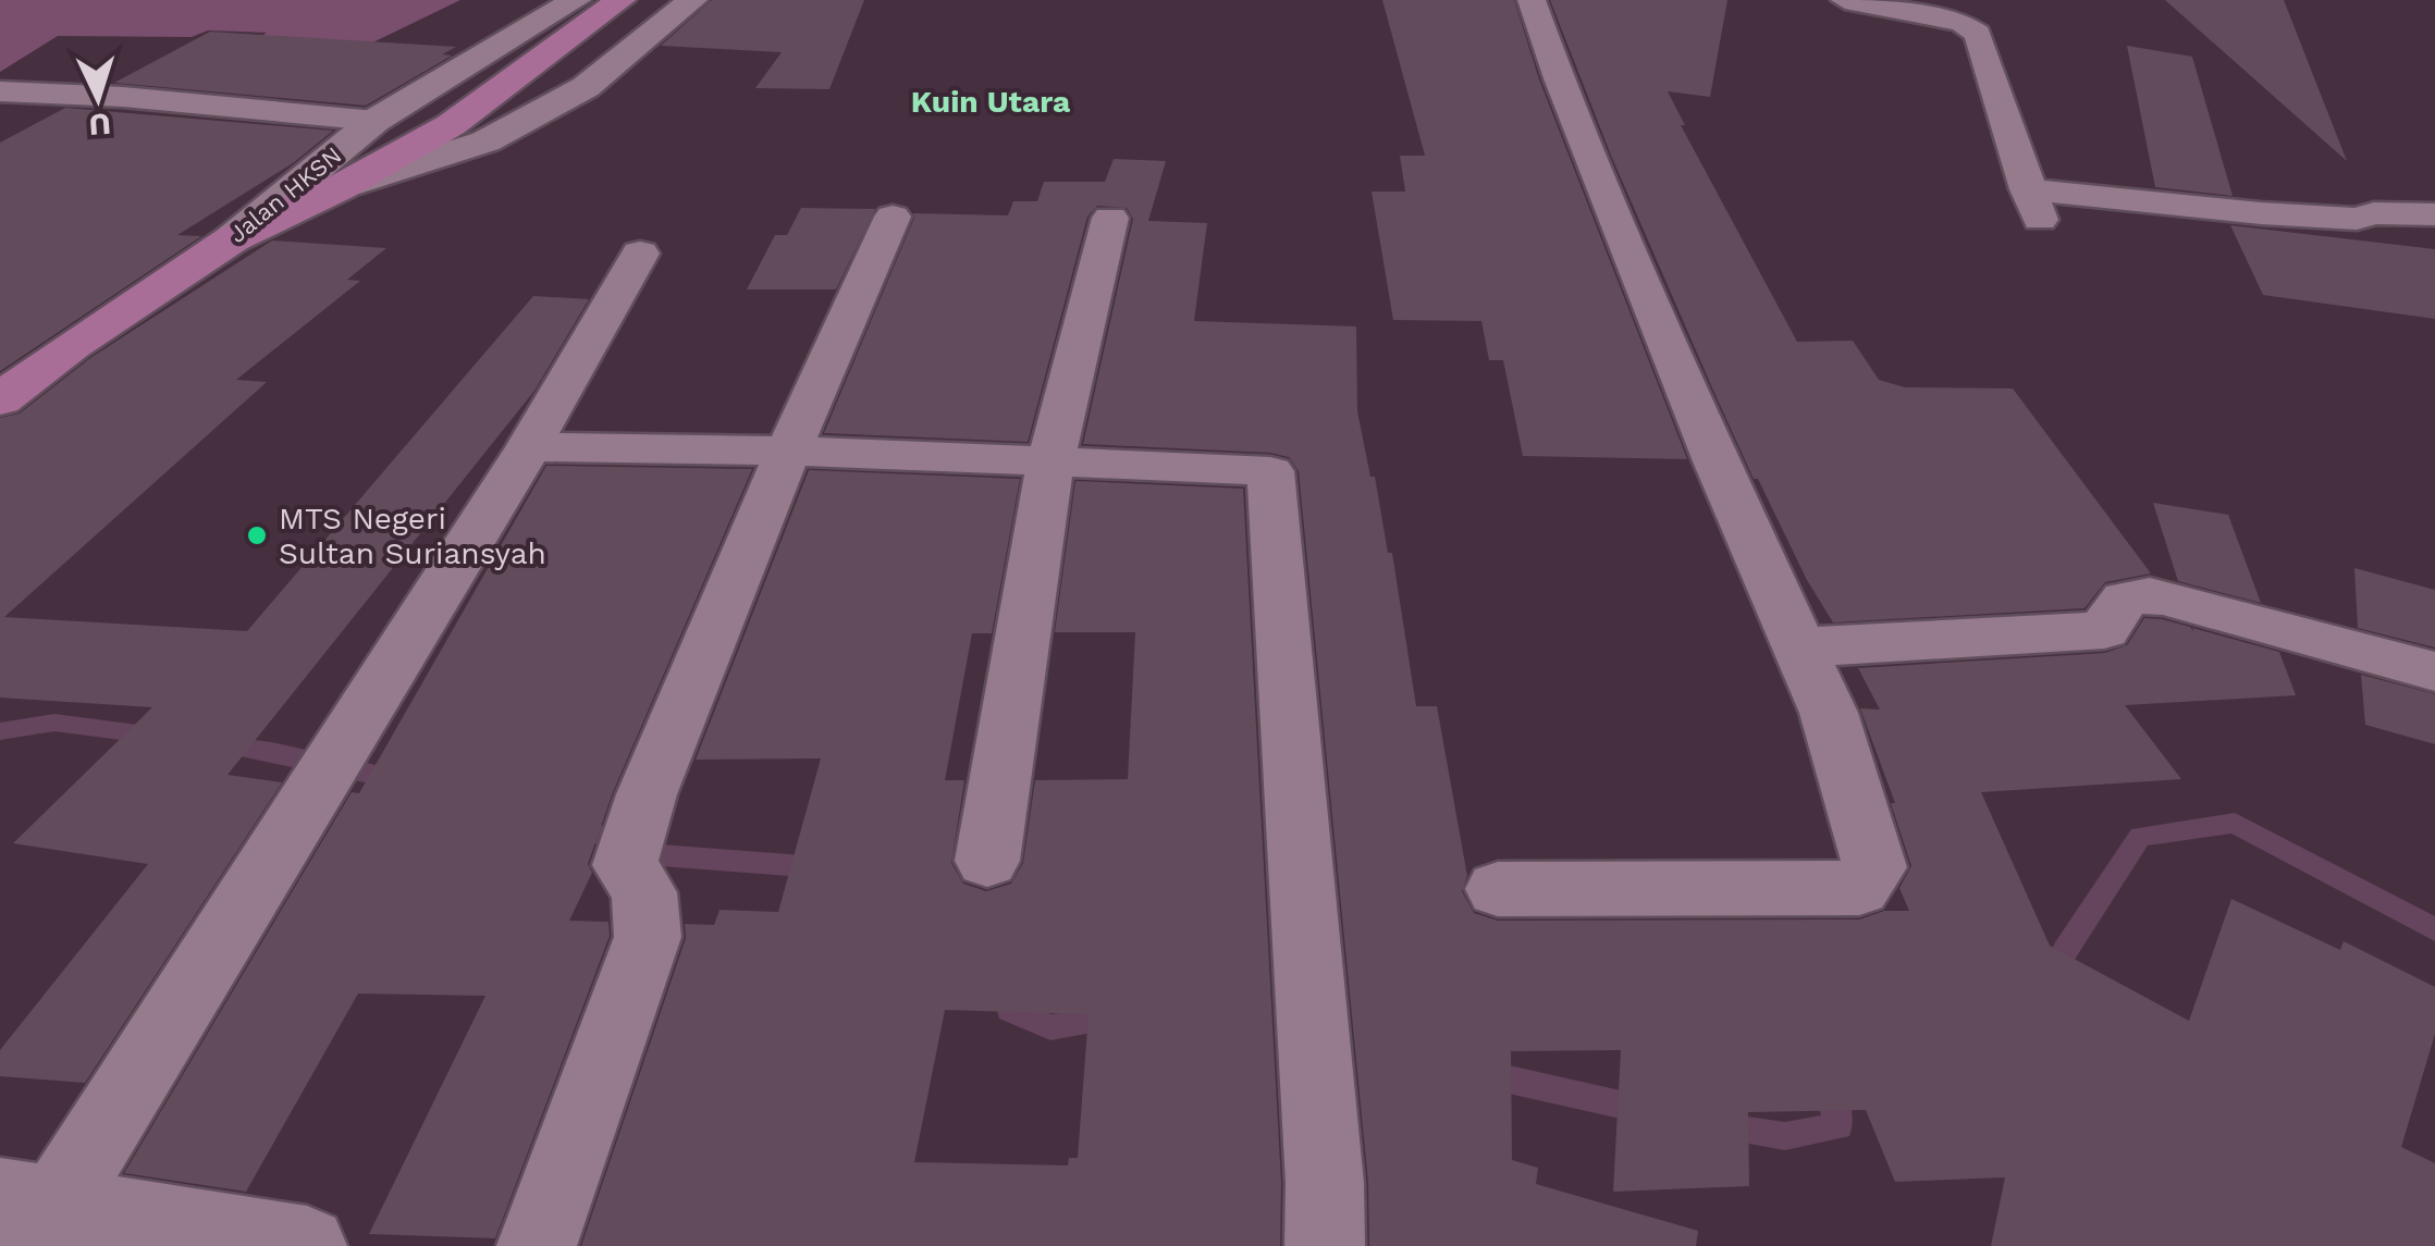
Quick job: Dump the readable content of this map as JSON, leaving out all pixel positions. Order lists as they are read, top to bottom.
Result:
{
  "streets": {
    "main road": ["Jalan HKSN"]
  },
  "districts": ["Kuin Utara"],
  "places": ["MTS Negeri Sultan Suriansyah"],
  "north": "bottom"
}
